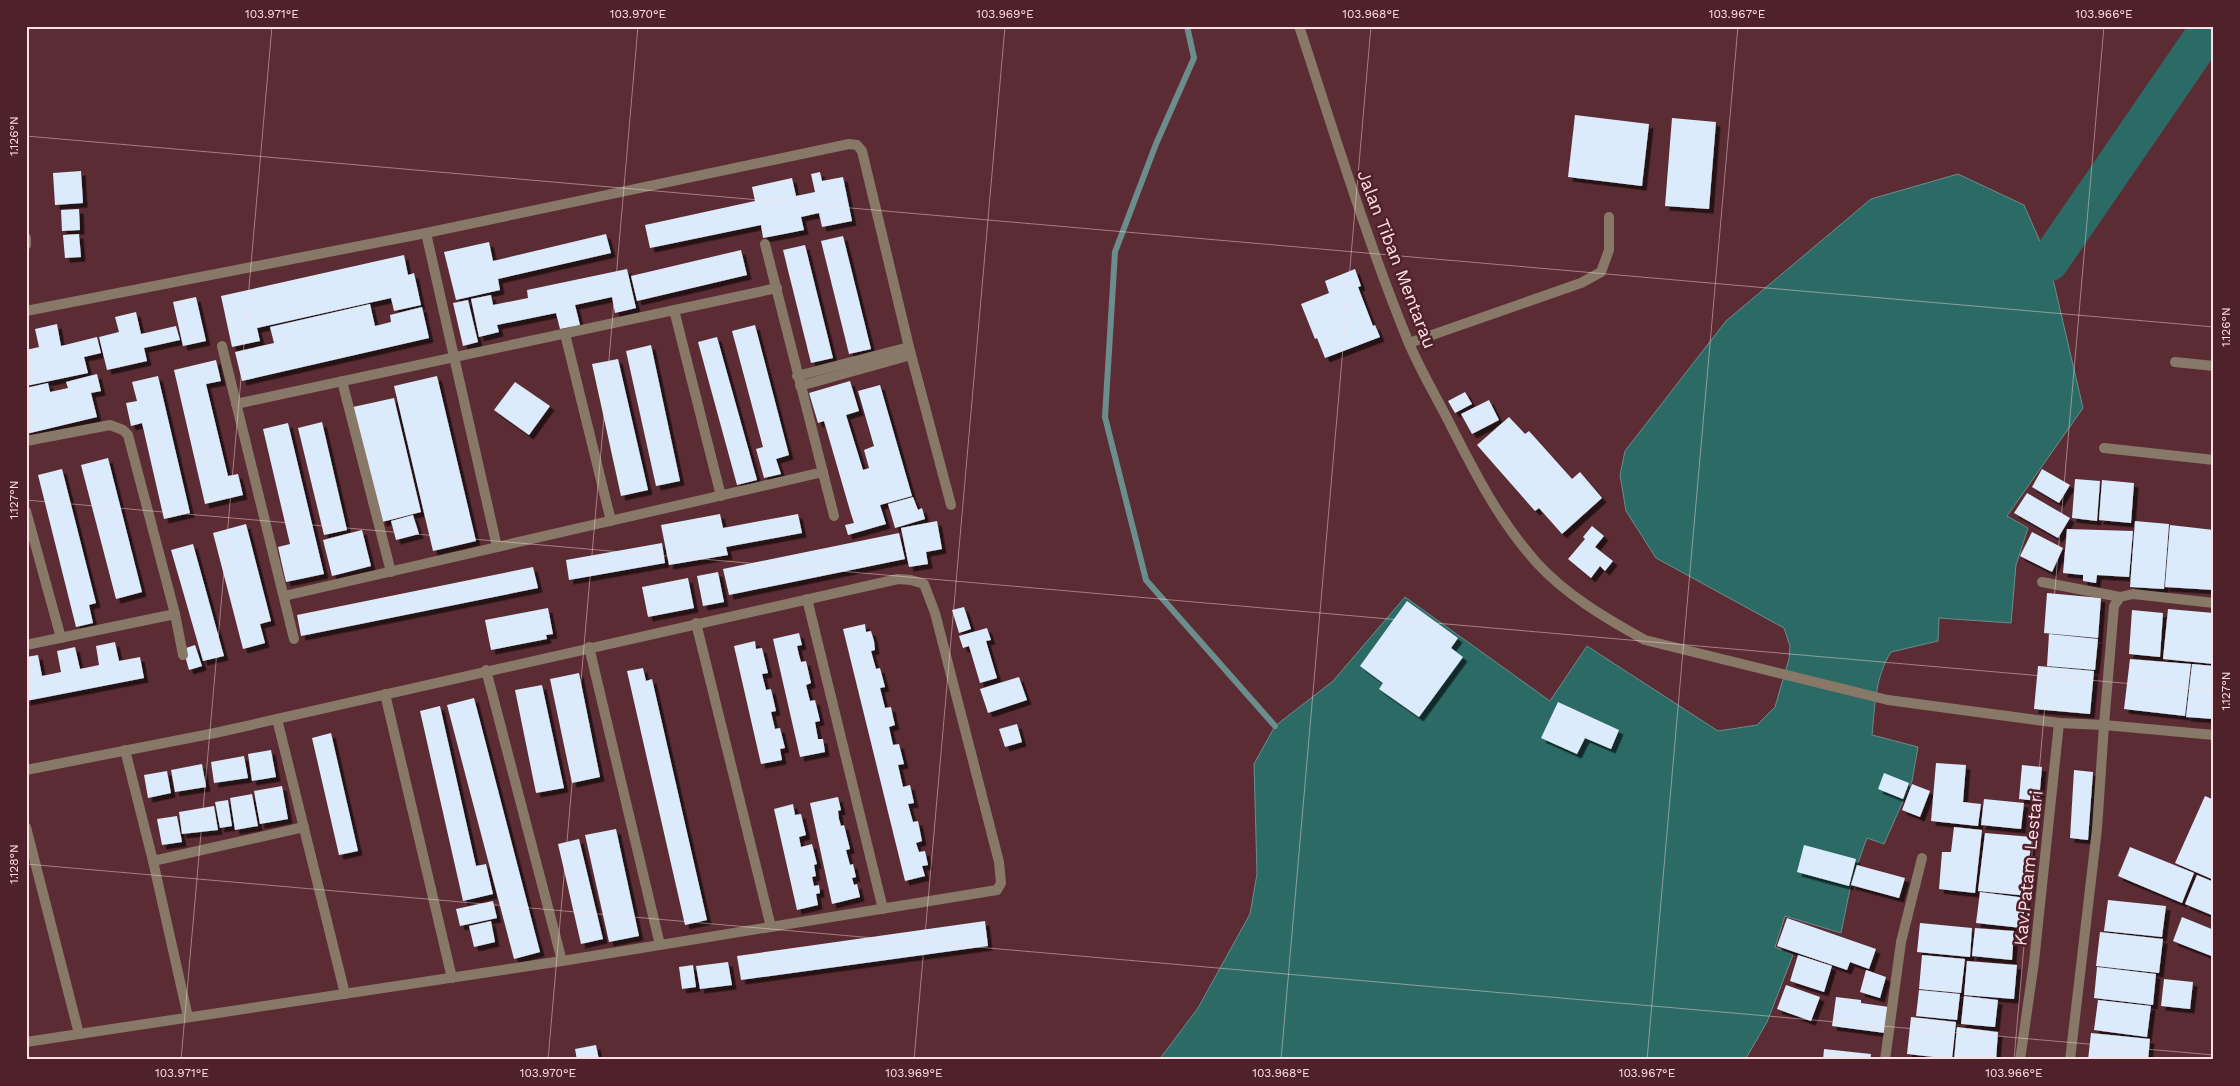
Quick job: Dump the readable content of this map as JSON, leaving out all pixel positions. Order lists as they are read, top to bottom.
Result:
{
  "streets": {
    "street": ["Jalan Tiban Mentarau", "Kav.Patam Lestari"]
  },
  "crossings": [
    ["Jalan Tiban Mentarau", "Kav.Patam Lestari"]
  ],
  "coordinates": [
    "103.971°E",
    "103.970°E",
    "103.969°E",
    "103.968°E",
    "103.967°E",
    "103.966°E",
    "1.126°N",
    "1.127°N",
    "1.128°N"
  ]
}
